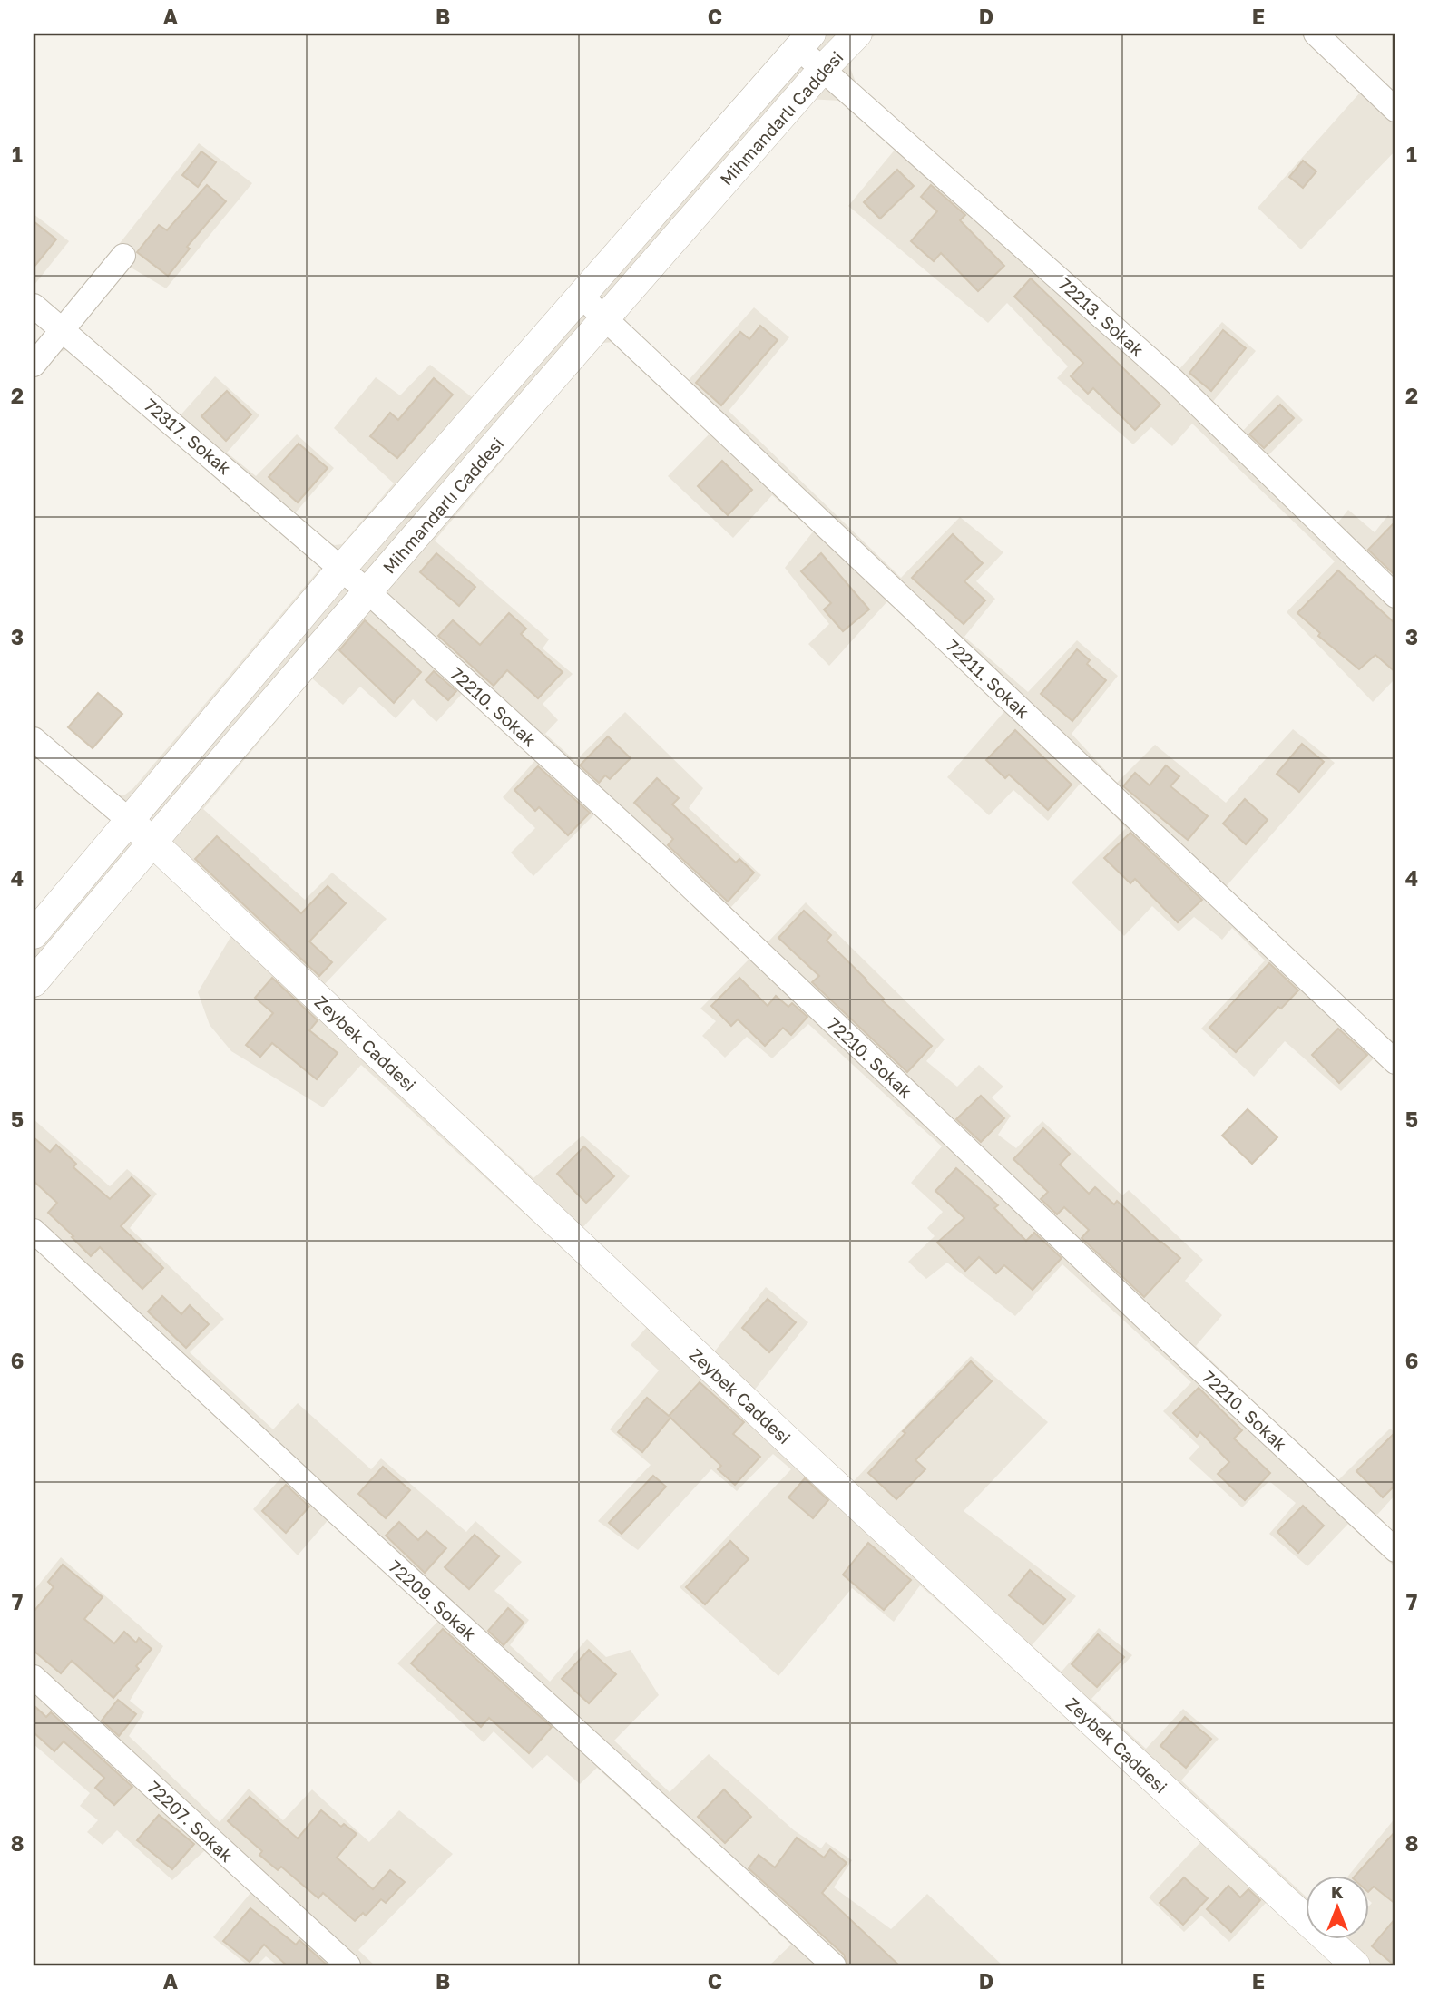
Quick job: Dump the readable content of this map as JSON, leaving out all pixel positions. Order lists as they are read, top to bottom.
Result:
{
  "streets": {
    "street": [
      "Mihmandarlı Caddesi",
      "72213. Sokak",
      "72317. Sokak",
      "72211. Sokak",
      "72210. Sokak",
      "Zeybek Caddesi",
      "72209. Sokak",
      "72207. Sokak"
    ]
  },
  "crossings": [
    ["Mihmandarlı Caddesi", "72213. Sokak"],
    ["Mihmandarlı Caddesi", "72317. Sokak"],
    ["Mihmandarlı Caddesi", "72211. Sokak"],
    ["Mihmandarlı Caddesi", "72210. Sokak"],
    ["Mihmandarlı Caddesi", "Zeybek Caddesi"],
    ["72317. Sokak", "72210. Sokak"]
  ],
  "north": "top",
  "grid": {
    "columns": [
      "A",
      "B",
      "C",
      "D",
      "E"
    ],
    "rows": [
      "1",
      "2",
      "3",
      "4",
      "5",
      "6",
      "7",
      "8"
    ]
  }
}
